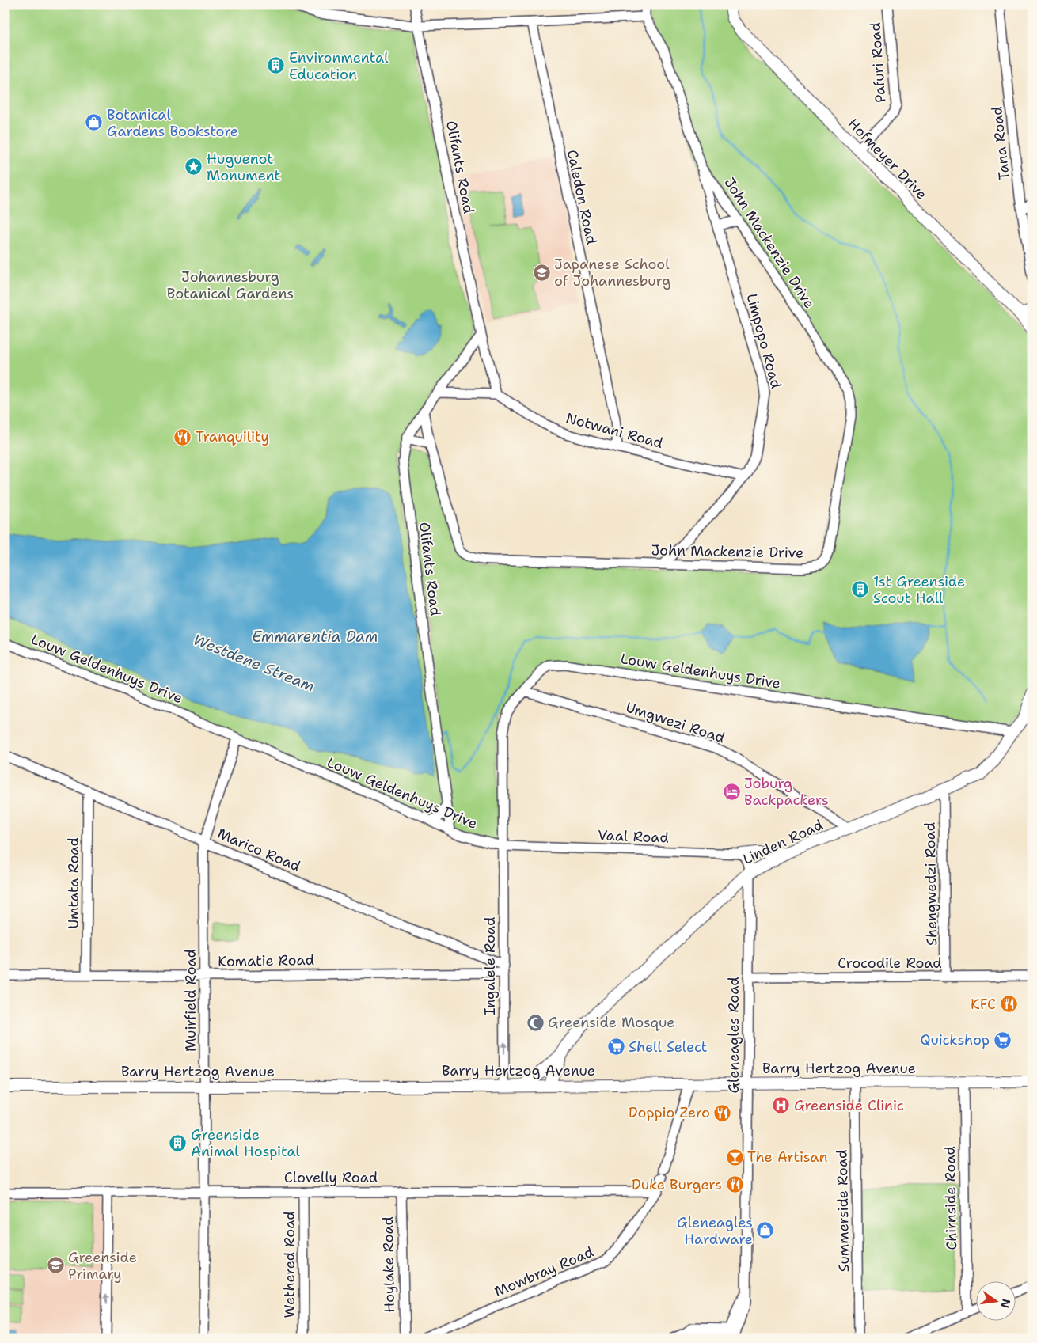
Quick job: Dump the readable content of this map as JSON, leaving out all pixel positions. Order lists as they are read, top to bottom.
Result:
{
  "streets": {
    "main road": ["Hofmeyer Drive", "Linden Road", "Barry Hertzog Avenue"],
    "street": [
      "Pafuri Road",
      "Tana Road",
      "Olifants Road",
      "Caledon Road",
      "John Mackenzie Drive",
      "Limpopo Road",
      "Notwani Road",
      "Louw Geldenhuys Drive",
      "Umgwezi Road",
      "Vaal Road",
      "Marico Road",
      "Umtata Road",
      "Shengwedzi Road",
      "Komatie Road",
      "Crocodile Road",
      "Ingalele Road",
      "Muirfield Road",
      "Gleneagles Road",
      "Clovelly Road",
      "Chirnside Road",
      "Summerside Road",
      "Wethered Road",
      "Hoylake Road",
      "Mowbray Road"
    ]
  },
  "crossings": [
    ["Pafuri Road", "Hofmeyer Drive"],
    ["Olifants Road", "John Mackenzie Drive"],
    ["Olifants Road", "Notwani Road"],
    ["Olifants Road", "Louw Geldenhuys Drive"],
    ["Caledon Road", "Notwani Road"],
    ["John Mackenzie Drive", "Limpopo Road"],
    ["Limpopo Road", "Notwani Road"],
    ["Louw Geldenhuys Drive", "Umgwezi Road"],
    ["Louw Geldenhuys Drive", "Vaal Road"],
    ["Louw Geldenhuys Drive", "Linden Road"],
    ["Louw Geldenhuys Drive", "Ingalele Road"],
    ["Louw Geldenhuys Drive", "Muirfield Road"],
    ["Umgwezi Road", "Linden Road"],
    ["Vaal Road", "Ingalele Road"],
    ["Linden Road", "Shengwedzi Road"],
    ["Linden Road", "Gleneagles Road"],
    ["Linden Road", "Barry Hertzog Avenue"],
    ["Marico Road", "Umtata Road"],
    ["Marico Road", "Komatie Road"],
    ["Marico Road", "Ingalele Road"],
    ["Marico Road", "Muirfield Road"],
    ["Umtata Road", "Komatie Road"],
    ["Shengwedzi Road", "Crocodile Road"],
    ["Komatie Road", "Ingalele Road"],
    ["Komatie Road", "Muirfield Road"],
    ["Crocodile Road", "Gleneagles Road"],
    ["Ingalele Road", "Barry Hertzog Avenue"],
    ["Muirfield Road", "Barry Hertzog Avenue"],
    ["Muirfield Road", "Clovelly Road"],
    ["Gleneagles Road", "Barry Hertzog Avenue"],
    ["Barry Hertzog Avenue", "Chirnside Road"],
    ["Barry Hertzog Avenue", "Summerside Road"],
    ["Barry Hertzog Avenue", "Mowbray Road"],
    ["Clovelly Road", "Wethered Road"],
    ["Clovelly Road", "Hoylake Road"],
    ["Clovelly Road", "Mowbray Road"]
  ],
  "one_way": ["Ingalele Road"],
  "water": ["Emmarentia Dam", "Westdene Stream"],
  "parks": ["Johannesburg Botanical Gardens"],
  "places": {
    "building": ["Environmental Education", "1st Greenside Scout Hall", "Greenside Animal Hospital"],
    "shop": ["Botanical Gardens Bookstore", "Gleneagles Hardware"],
    "place": ["Huguenot Monument"],
    "school or university": ["Japanese School of Johannesburg", "Greenside Primary"],
    "restaurant": [
      "Tranquility",
      "KFC",
      "Doppio Zero",
      "Duke Burgers"
    ],
    "hotel": ["Joburg Backpackers"],
    "mosque": ["Greenside Mosque"],
    "supermarket": ["Quickshop", "Shell Select"],
    "hospital": ["Greenside Clinic"],
    "bar": ["The Artisan"]
  },
  "north": "right"
}
